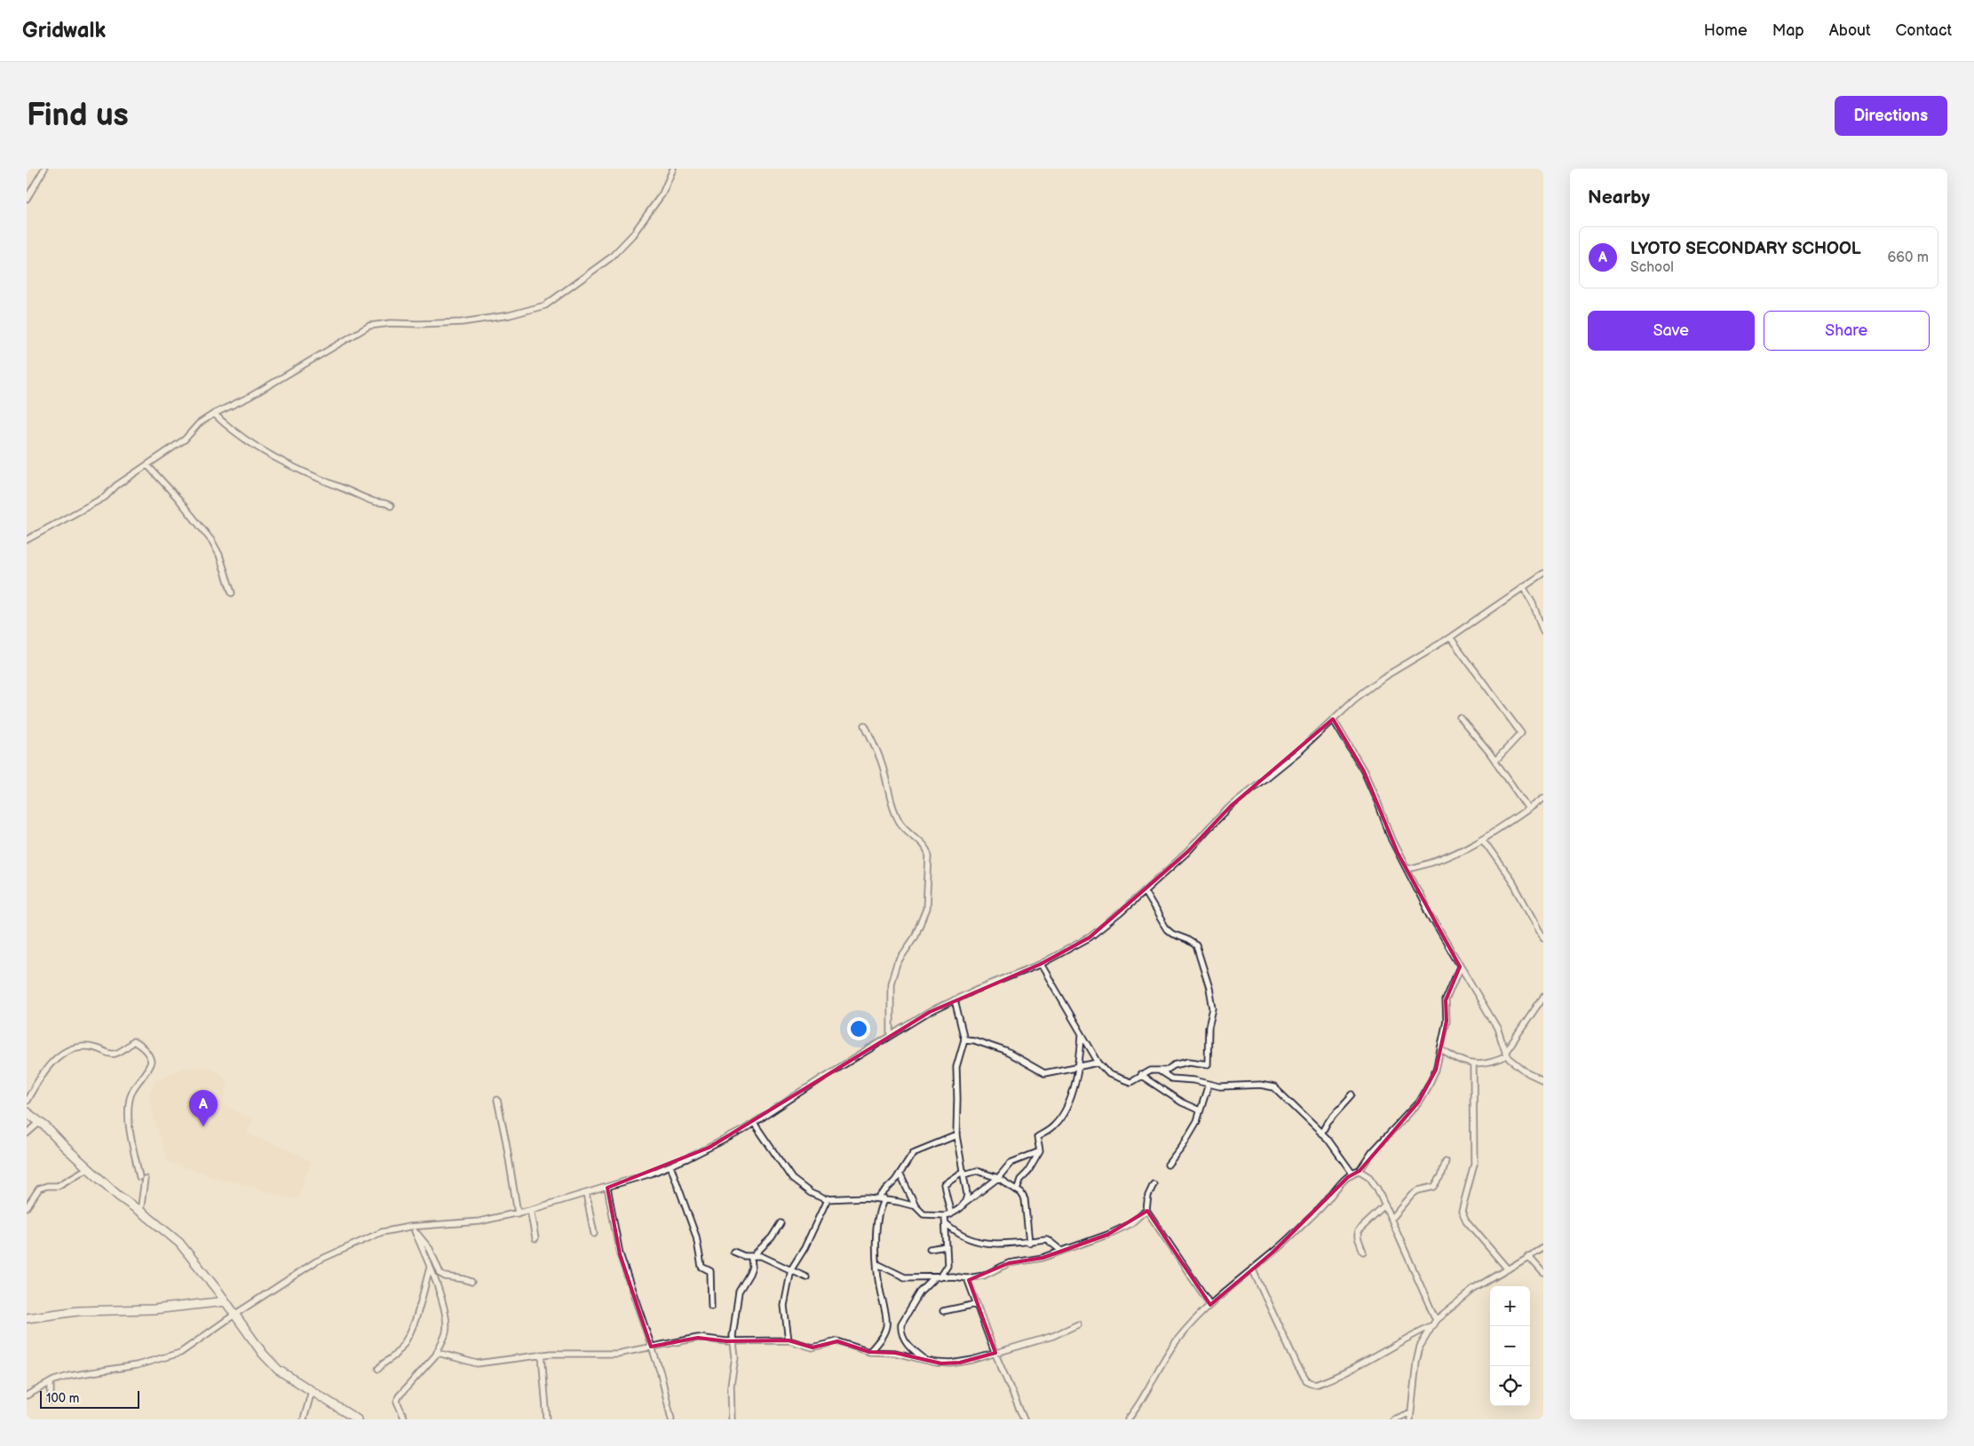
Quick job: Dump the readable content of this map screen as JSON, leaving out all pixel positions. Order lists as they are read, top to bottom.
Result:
{
  "scale_bar": "100 m",
  "page": {
    "header": "Gridwalk",
    "nav": [
      "Home",
      "Map",
      "About",
      "Contact"
    ],
    "buttons": [
      "Directions",
      ["Save", "Share"]
    ],
    "title": "Find us",
    "heading": "Nearby",
    "list": [
      {
        "mark": "A",
        "name": "LYOTO SECONDARY SCHOOL",
        "note": "School",
        "value": "660 m"
      }
    ],
    "pins": "A",
    "map_buttons": ["+", "−"],
    "scale": "100 m"
  }
}
